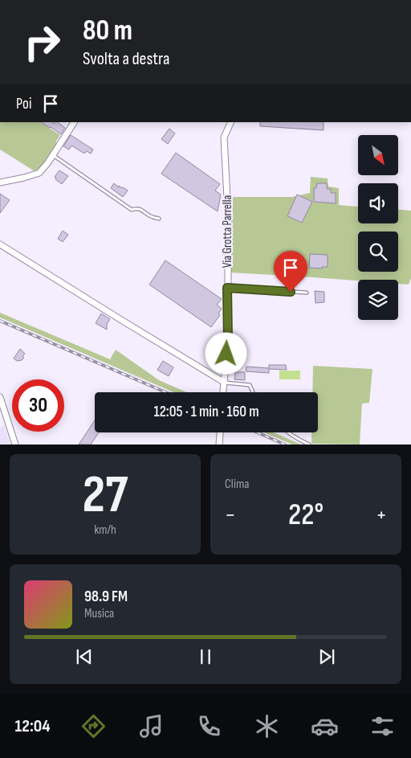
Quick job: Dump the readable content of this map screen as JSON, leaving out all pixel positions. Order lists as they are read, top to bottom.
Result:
{
  "streets": {
    "street": ["Via Grotta Parrella"]
  },
  "north": "bottom right",
  "page": {
    "turn": ["80 m", "Svolta a destra"],
    "then": "Poi",
    "limit": "30",
    "trip": "12:05 · 1 min · 160 m",
    "tile": [
      ["27", "km/h"],
      "Clima"
    ],
    "heat": ["−", "22°", "+"],
    "song": ["98.9 FM", "Musica"],
    "tabs": "12:04"
  }
}
